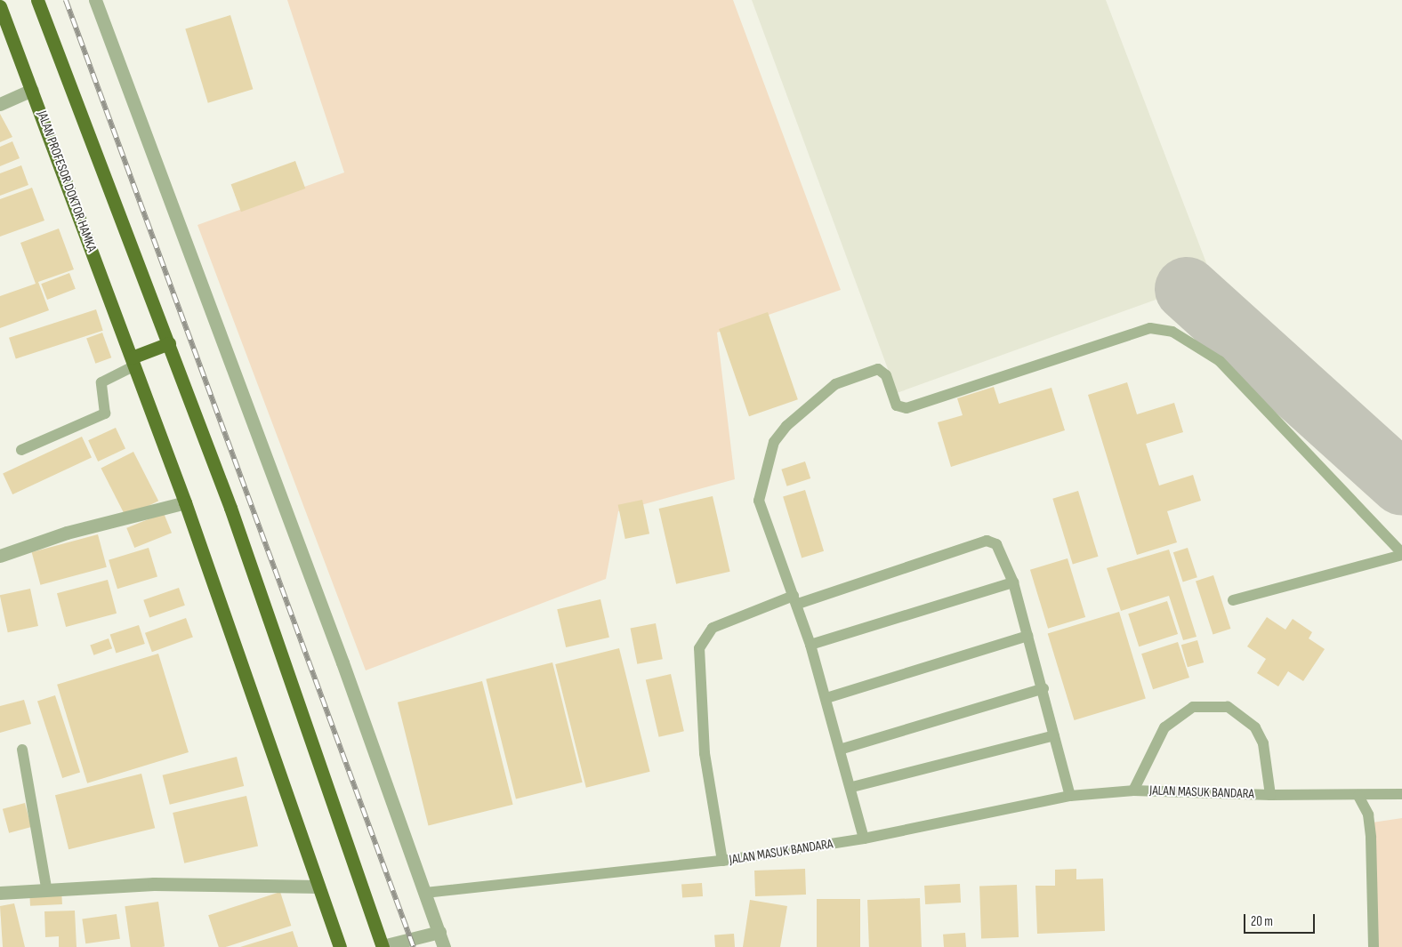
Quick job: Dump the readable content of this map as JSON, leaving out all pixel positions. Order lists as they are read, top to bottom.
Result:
{
  "streets": {
    "highway": ["JALAN PROFESOR DOKTOR HAMKA"],
    "lane": ["JALAN MASUK BANDARA"]
  },
  "scale_bar": "20 m"
}
